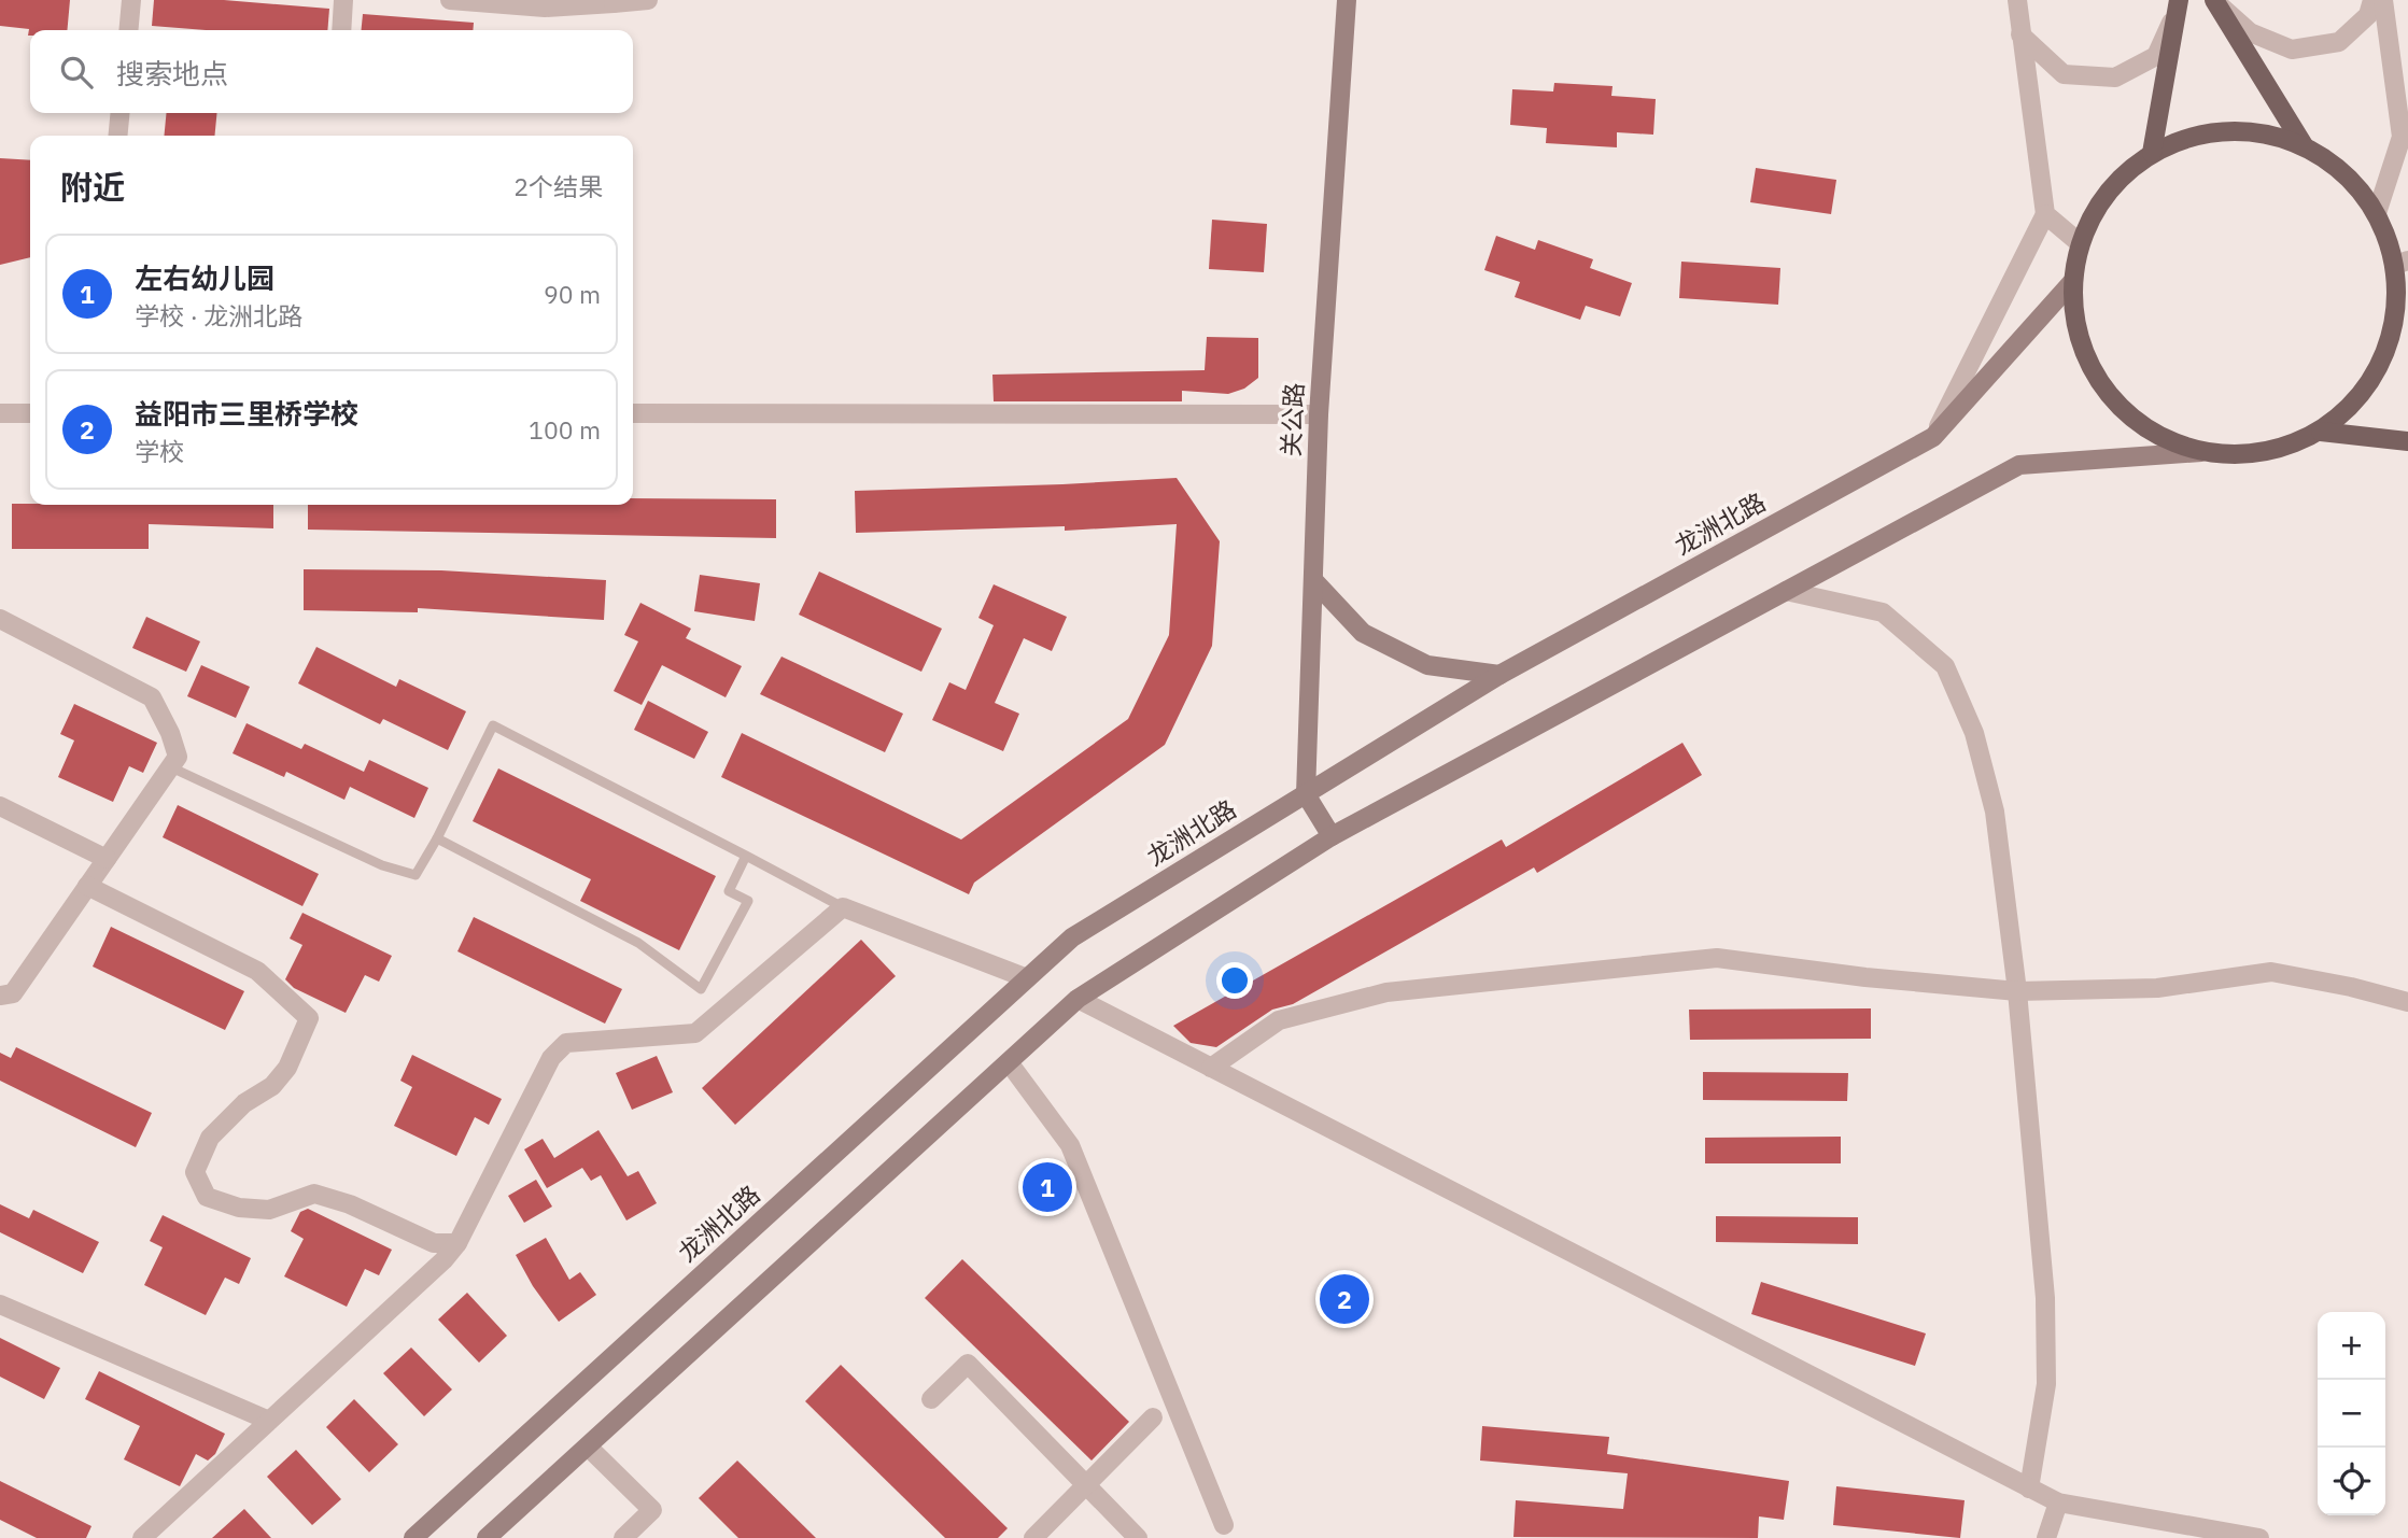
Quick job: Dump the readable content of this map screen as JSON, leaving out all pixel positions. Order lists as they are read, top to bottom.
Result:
{
  "streets": {
    "main road": ["关公路", "龙洲北路"]
  },
  "crossings": [
    ["关公路", "龙洲北路"]
  ],
  "page": {
    "search": "搜索地点",
    "heading": ["附近", "2个结果"],
    "list": [
      {
        "mark": "1",
        "name": "左右幼儿园",
        "note": "学校 · 龙洲北路",
        "value": "90 m"
      },
      {
        "mark": "2",
        "name": "益阳市三里桥学校",
        "note": "学校",
        "value": "100 m"
      }
    ],
    "pins": ["1", "2"],
    "map_buttons": ["+", "−"]
  }
}
